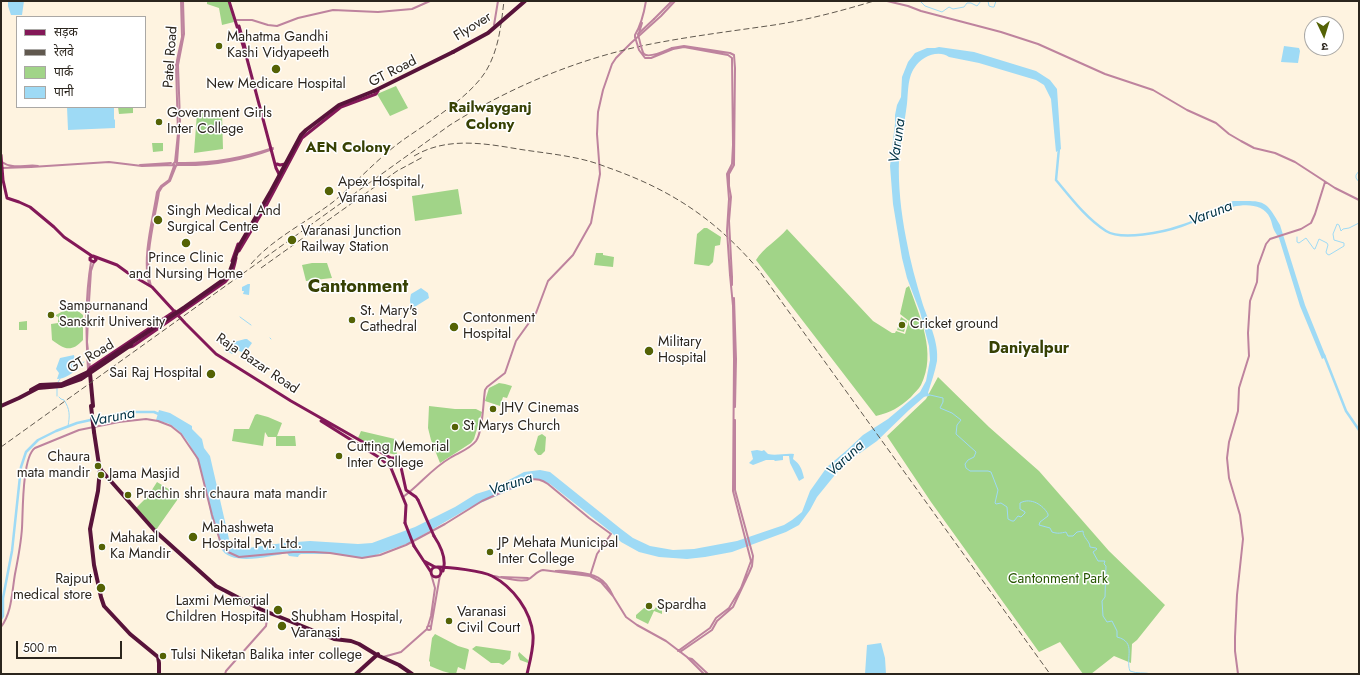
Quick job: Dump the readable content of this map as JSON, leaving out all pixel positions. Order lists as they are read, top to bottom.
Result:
{
  "streets": {
    "highway": ["Flyover", "GT Road"],
    "main road": ["Raja Bazar Road"],
    "street": ["Patel Road"]
  },
  "crossings": [
    ["Flyover", "GT Road"],
    ["Patel Road", "Raja Bazar Road"],
    ["GT Road", "Raja Bazar Road"]
  ],
  "districts": [
    "Railwayganj Colony",
    "AEN Colony",
    "Cantonment",
    "Daniyalpur"
  ],
  "water": ["Varuna"],
  "parks": ["Cantonment Park"],
  "places": [
    "Mahatma Gandhi Kashi Vidyapeeth",
    "New Medicare Hospital",
    "Government Girls Inter College",
    "Apex Hospital, Varanasi",
    "Singh Medical And Surgical Centre",
    "Varanasi Junction Railway Station",
    "Prince Clinic and Nursing Home",
    "Sampurnanand Sanskrit University",
    "St. Mary's Cathedral",
    "Cricket ground",
    "Contonment Hospital",
    "Military Hospital",
    "Sai Raj Hospital",
    "JHV Cinemas",
    "St Marys Church",
    "Cutting Memorial Inter College",
    "Chaura mata mandir",
    "Jama Masjid",
    "Prachin shri chaura mata mandir",
    "Mahashweta Hospital Pvt. Ltd.",
    "Mahakal Ka Mandir",
    "JP Mehata Municipal Inter College",
    "Rajput medical store",
    "Spardha",
    "Laxmi Memorial Children Hospital",
    "Varanasi Civil Court",
    "Shubham Hospital, Varanasi",
    "Tulsi Niketan Balika inter college"
  ],
  "legend": [
    "सड़क",
    "रेलवे",
    "पार्क",
    "पानी"
  ],
  "scale_bar": "500 m",
  "north": "bottom"
}
